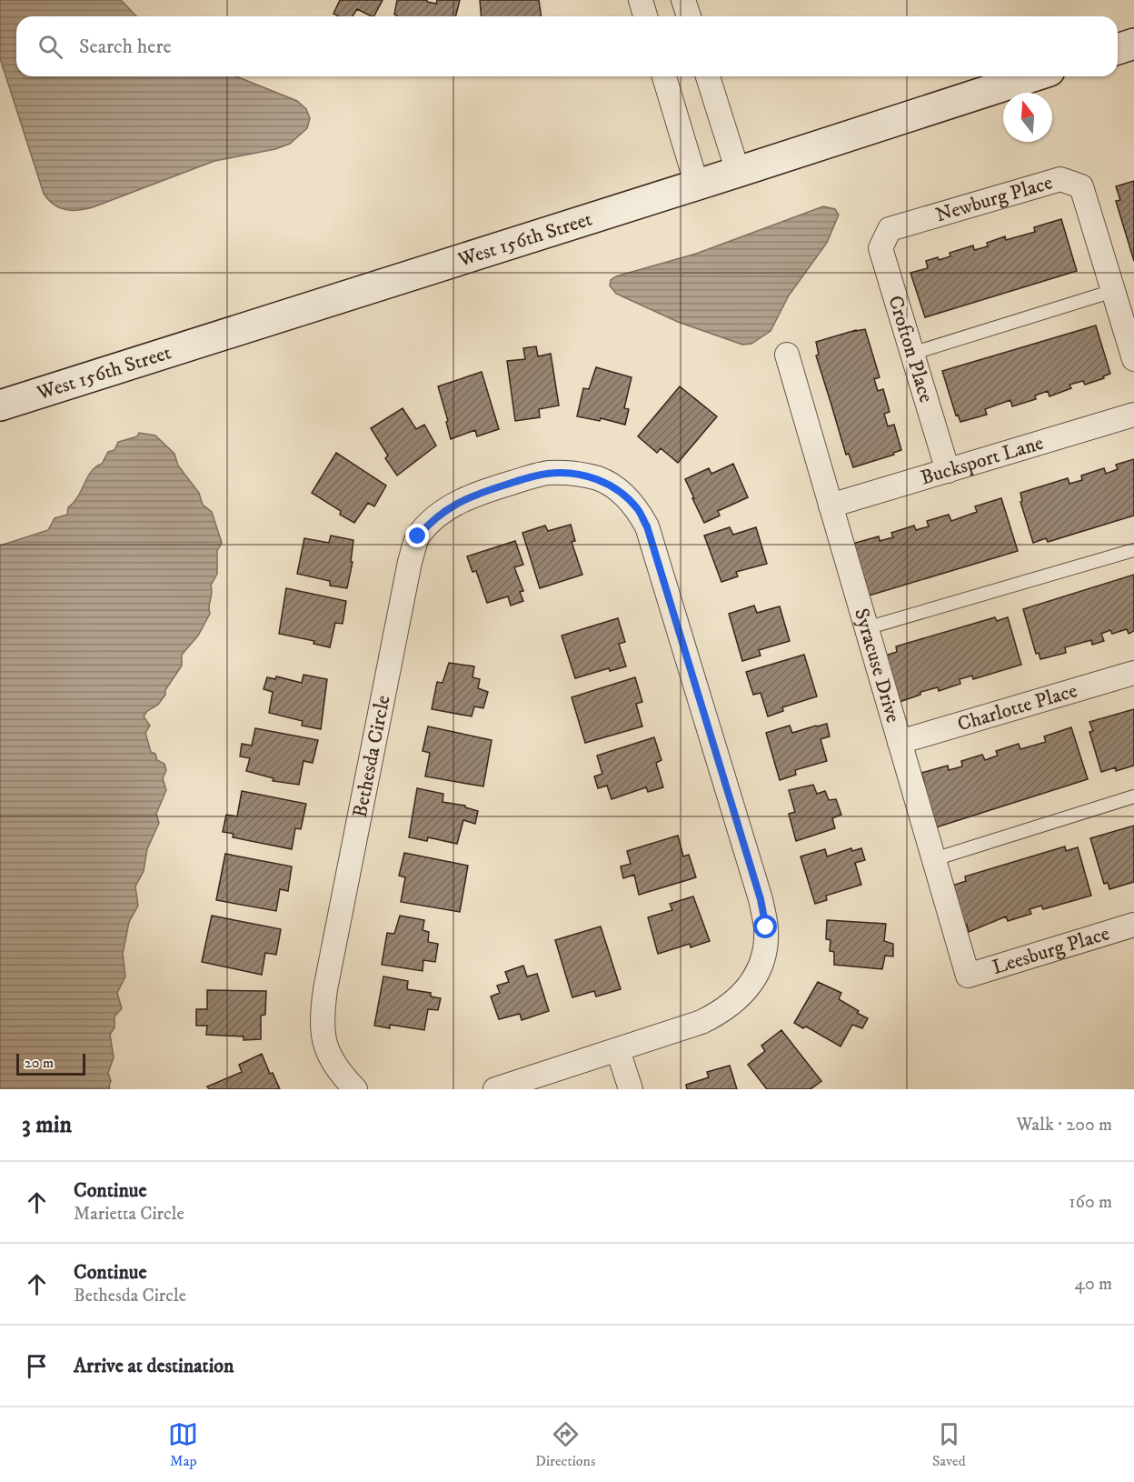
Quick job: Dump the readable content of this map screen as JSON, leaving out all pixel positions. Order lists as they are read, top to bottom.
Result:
{
  "streets": {
    "street": [
      "Newburg Place",
      "West 156th Street",
      "Crofton Place",
      "Bucksport Lane",
      "Syracuse Drive",
      "Charlotte Place",
      "Bethesda Circle",
      "Leesburg Place"
    ]
  },
  "crossings": [
    ["Newburg Place", "Crofton Place"],
    ["Crofton Place", "Bucksport Lane"],
    ["Bucksport Lane", "Syracuse Drive"],
    ["Syracuse Drive", "Charlotte Place"],
    ["Syracuse Drive", "Leesburg Place"]
  ],
  "scale_bar": "20 m",
  "north": "top",
  "page": {
    "search": "Search here",
    "scale": "20 m",
    "heading": ["3 min", "Walk · 200 m"],
    "list": [
      ["Continue", "Marietta Circle", "160 m"],
      ["Continue", "Bethesda Circle", "40 m"],
      "Arrive at destination"
    ],
    "nav": ["Map", "Directions", "Saved"]
  }
}
